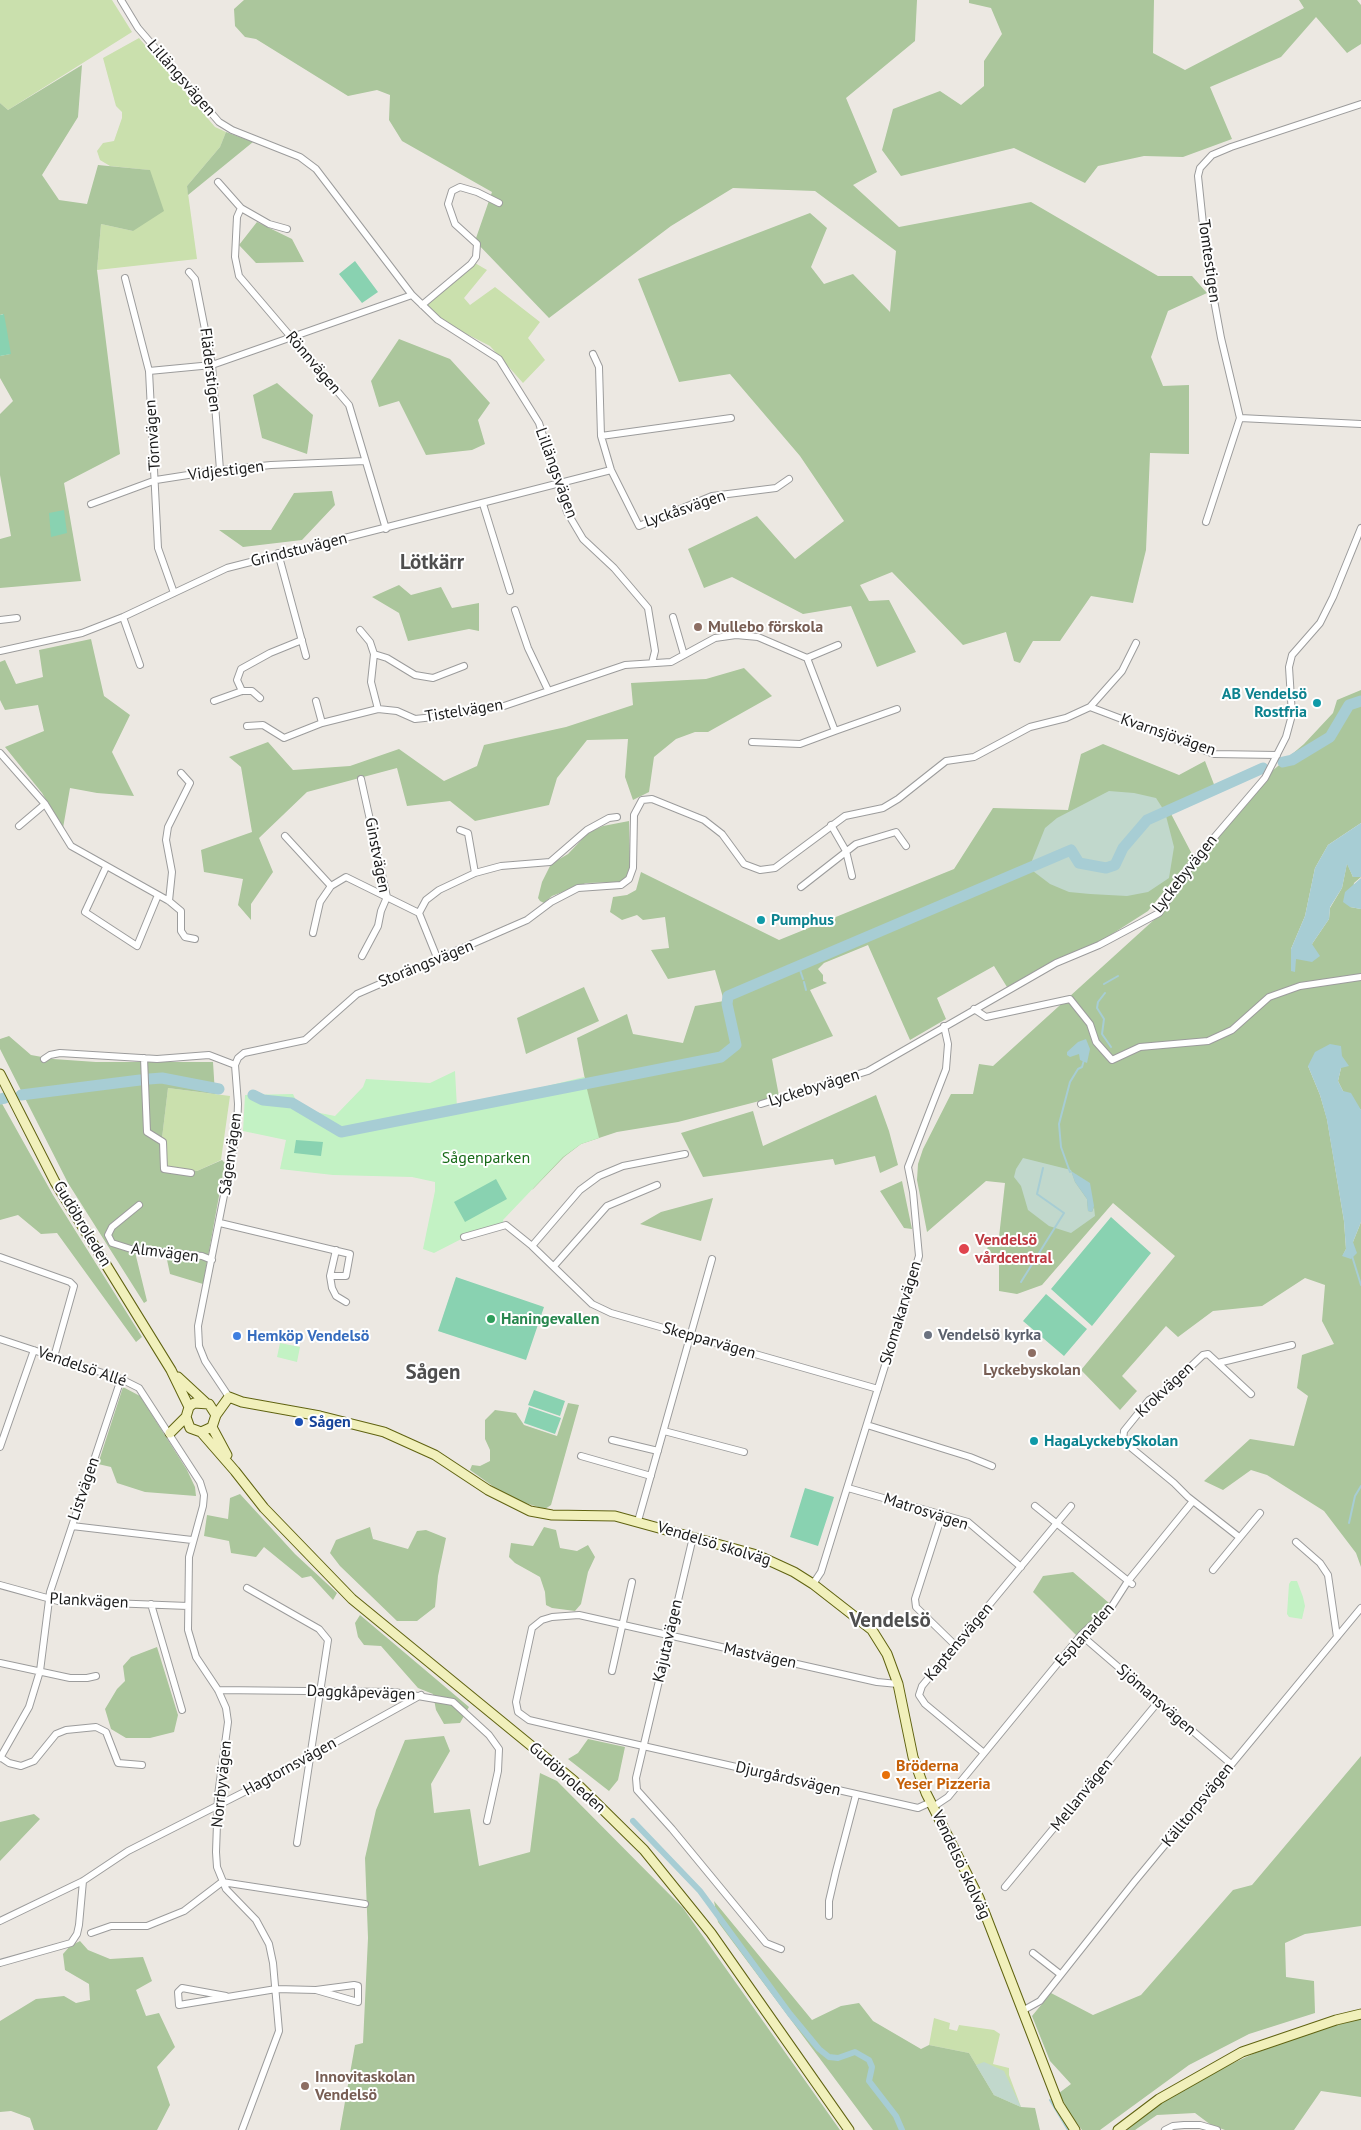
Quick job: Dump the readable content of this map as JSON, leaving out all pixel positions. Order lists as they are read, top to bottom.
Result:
{
  "streets": {
    "main road": ["Gudöbroleden", "Vendelsö skolväg"],
    "street": [
      "Lillängsvägen",
      "Tomtestigen",
      "Rönnvägen",
      "Fläderstigen",
      "Törnvägen",
      "Vidjestigen",
      "Lyckåsvägen",
      "Grindstuvägen",
      "Tistelvägen",
      "Kvarnsjövägen",
      "Ginstvägen",
      "Lyckebyvägen",
      "Storängsvägen",
      "Sågenvägen",
      "Almvägen",
      "Skomakarvägen",
      "Skepparvägen",
      "Vendelsö Allé",
      "Krokvägen",
      "Listvägen",
      "Matrosvägen",
      "Plankvägen",
      "Esplanaden",
      "Kajutavägen",
      "Kaptensvägen",
      "Mastvägen",
      "Daggkåpevägen",
      "Sjömansvägen",
      "Hagtornsvägen",
      "Djurgårdsvägen",
      "Norrbyvägen",
      "Mellanvägen",
      "Källtorpsvägen"
    ]
  },
  "crossings": [
    ["Lillängsvägen", "Grindstuvägen"],
    ["Lillängsvägen", "Tistelvägen"],
    ["Rönnvägen", "Vidjestigen"],
    ["Rönnvägen", "Grindstuvägen"],
    ["Fläderstigen", "Vidjestigen"],
    ["Törnvägen", "Vidjestigen"],
    ["Törnvägen", "Grindstuvägen"],
    ["Lyckåsvägen", "Grindstuvägen"],
    ["Kvarnsjövägen", "Lyckebyvägen"],
    ["Lyckebyvägen", "Skomakarvägen"],
    ["Storängsvägen", "Sågenvägen"],
    ["Sågenvägen", "Almvägen"],
    ["Sågenvägen", "Vendelsö skolväg"],
    ["Skomakarvägen", "Skepparvägen"],
    ["Skomakarvägen", "Matrosvägen"],
    ["Skomakarvägen", "Vendelsö skolväg"],
    ["Vendelsö Allé", "Listvägen"],
    ["Vendelsö Allé", "Norrbyvägen"],
    ["Krokvägen", "Esplanaden"],
    ["Listvägen", "Plankvägen"],
    ["Matrosvägen", "Kaptensvägen"],
    ["Vendelsö skolväg", "Esplanaden"],
    ["Vendelsö skolväg", "Kajutavägen"],
    ["Vendelsö skolväg", "Mastvägen"],
    ["Vendelsö skolväg", "Djurgårdsvägen"],
    ["Vendelsö skolväg", "Källtorpsvägen"],
    ["Plankvägen", "Norrbyvägen"],
    ["Esplanaden", "Kaptensvägen"],
    ["Esplanaden", "Sjömansvägen"],
    ["Esplanaden", "Djurgårdsvägen"],
    ["Kajutavägen", "Mastvägen"],
    ["Kajutavägen", "Djurgårdsvägen"],
    ["Mastvägen", "Djurgårdsvägen"],
    ["Daggkåpevägen", "Hagtornsvägen"],
    ["Daggkåpevägen", "Norrbyvägen"],
    ["Sjömansvägen", "Mellanvägen"],
    ["Sjömansvägen", "Källtorpsvägen"],
    ["Hagtornsvägen", "Norrbyvägen"]
  ],
  "districts": ["Lötkärr", "Sågen", "Vendelsö"],
  "parks": ["Sågenparken"],
  "places": [
    "Mullebo förskola",
    "AB Vendelsö Rostfria",
    "Pumphus",
    "Vendelsö vårdcentral",
    "Haningevallen",
    "Vendelsö kyrka",
    "Hemköp Vendelsö",
    "Lyckebyskolan",
    "Sågen",
    "HagaLyckebySkolan",
    "Bröderna Yeser Pizzeria",
    "Innovitaskolan Vendelsö"
  ]
}
